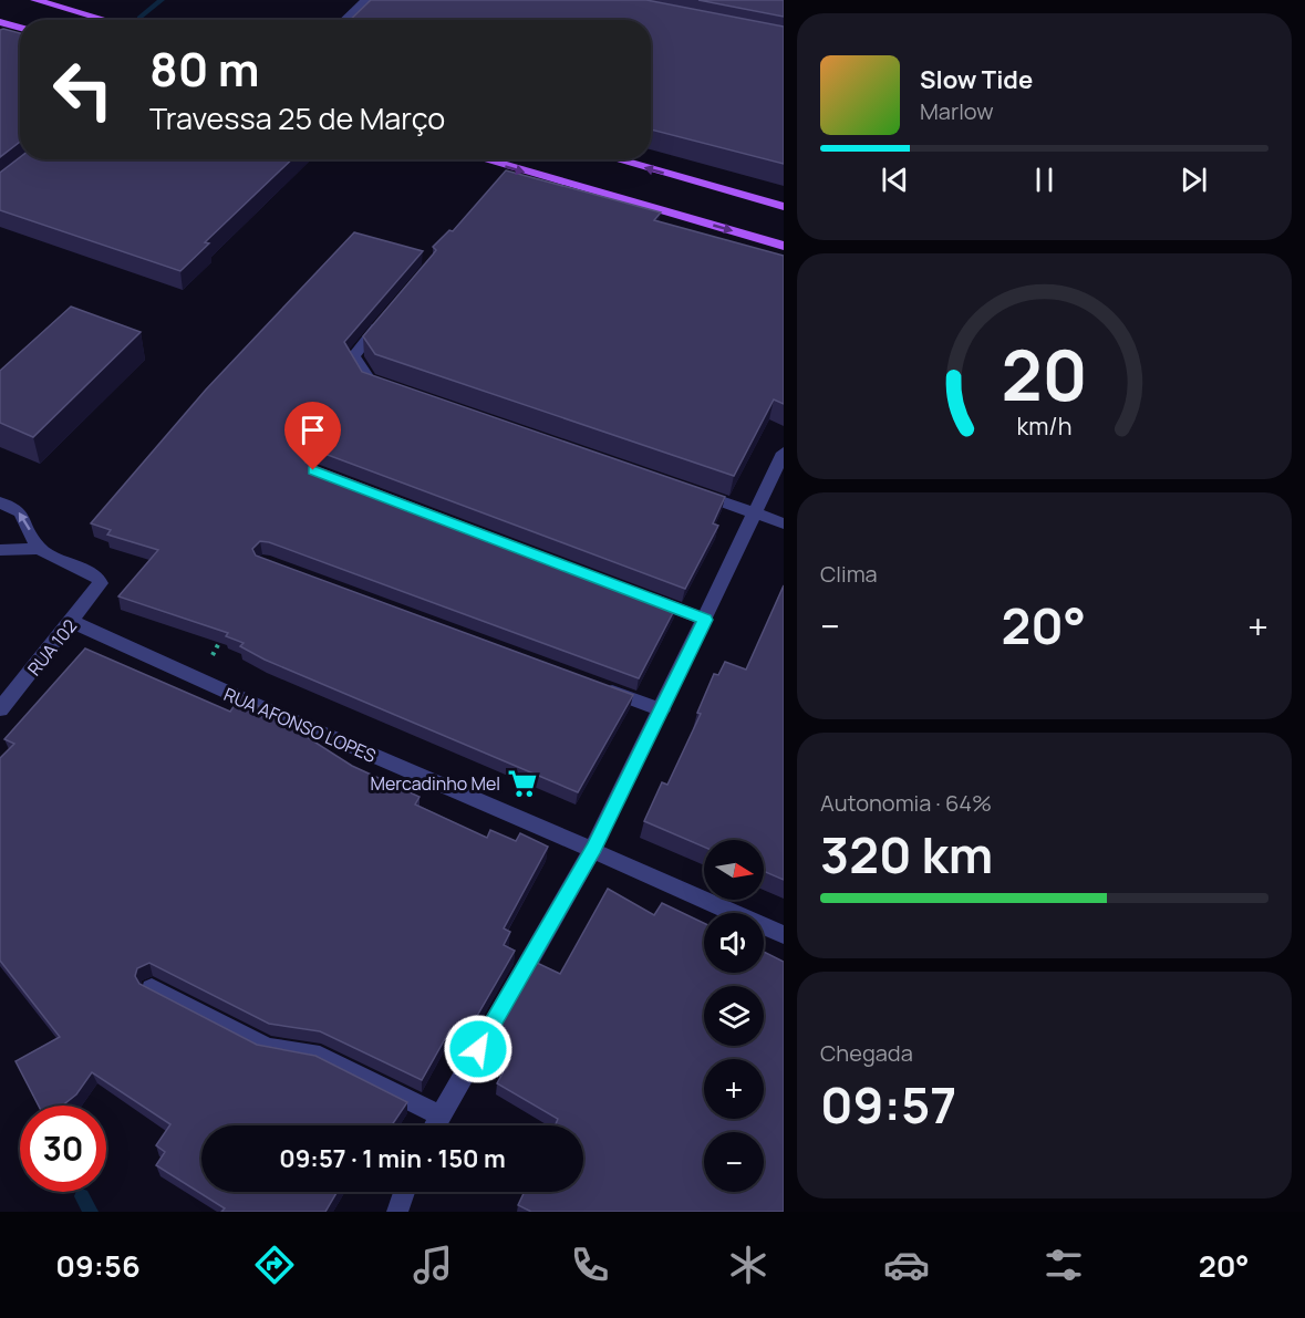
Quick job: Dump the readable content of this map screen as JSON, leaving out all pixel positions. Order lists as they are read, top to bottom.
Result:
{
  "streets": {
    "street": ["RUA 102", "RUA AFONSO LOPES"]
  },
  "crossings": [
    ["RUA 102", "RUA AFONSO LOPES"]
  ],
  "places": {
    "supermarket": ["Mercadinho Mel"]
  },
  "north": "right",
  "page": {
    "turn": ["80 m", "Travessa 25 de Março"],
    "song": ["Slow Tide", "Marlow"],
    "tile": [
      "Clima",
      ["Autonomia · 64%", "320 km"],
      ["Chegada", "09:57"]
    ],
    "heat": ["−", "20°", "+"],
    "map_buttons": ["+", "−"],
    "limit": "30",
    "trip": "09:57 · 1 min · 150 m",
    "tabs": ["09:56", "20°"],
    "gauge": ["20", "km/h"]
  }
}
